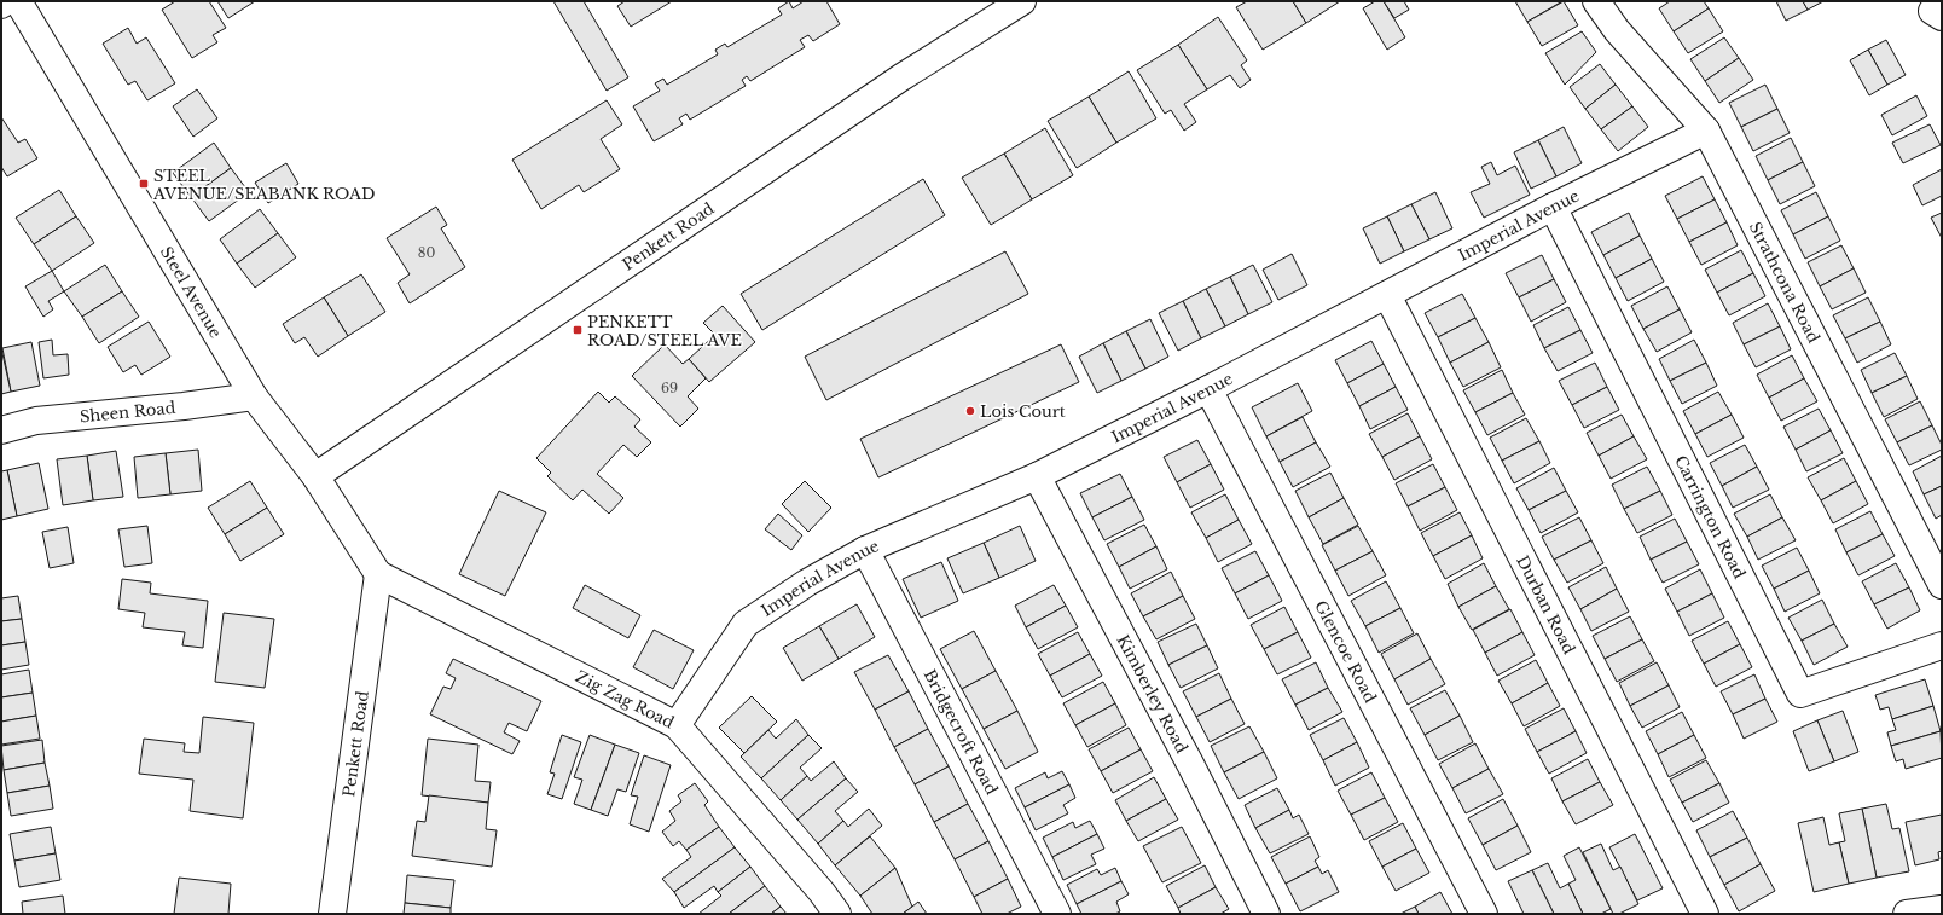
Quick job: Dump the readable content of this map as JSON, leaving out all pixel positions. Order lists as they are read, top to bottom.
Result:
{
  "streets": {
    "street": [
      "Imperial Avenue",
      "Penkett Road",
      "Strathcona Road",
      "Steel Avenue",
      "Sheen Road",
      "Carrington Road",
      "Durban Road",
      "Glencoe Road",
      "Kimberley Road",
      "Zig Zag Road",
      "Bridgecroft Road"
    ]
  },
  "crossings": [
    ["Imperial Avenue", "Strathcona Road"],
    ["Imperial Avenue", "Carrington Road"],
    ["Imperial Avenue", "Durban Road"],
    ["Imperial Avenue", "Glencoe Road"],
    ["Imperial Avenue", "Kimberley Road"],
    ["Imperial Avenue", "Zig Zag Road"],
    ["Imperial Avenue", "Bridgecroft Road"],
    ["Penkett Road", "Steel Avenue"],
    ["Penkett Road", "Zig Zag Road"],
    ["Steel Avenue", "Sheen Road"],
    ["Steel Avenue", "Zig Zag Road"]
  ],
  "places": {
    "transit": ["STEEL AVENUE/SEABANK ROAD", "PENKETT ROAD/STEEL AVE"],
    "other": ["Lois Court"]
  },
  "house_numbers": ["80", "69"]
}
